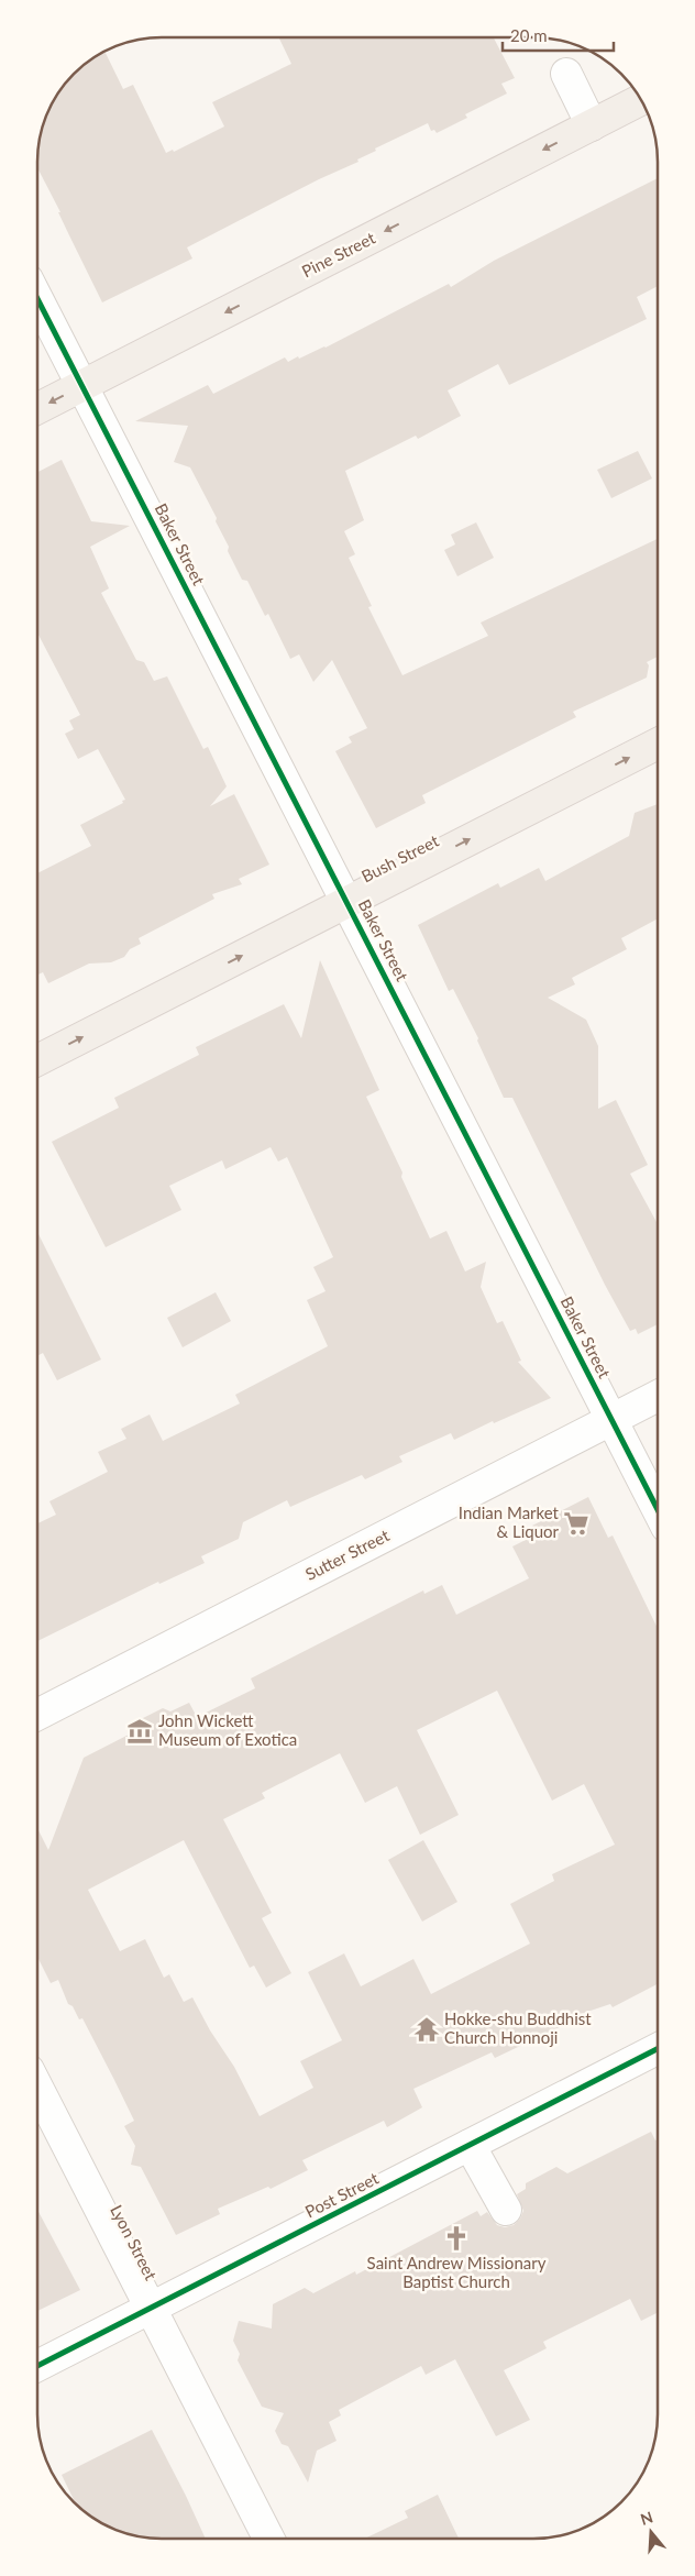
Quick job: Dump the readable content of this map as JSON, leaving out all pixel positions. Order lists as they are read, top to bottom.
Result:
{
  "streets": {
    "main road": ["Pine Street", "Bush Street"],
    "street": [
      "Baker Street",
      "Sutter Street",
      "Post Street",
      "Lyon Street"
    ]
  },
  "crossings": [
    ["Pine Street", "Baker Street"],
    ["Baker Street", "Bush Street"],
    ["Baker Street", "Sutter Street"],
    ["Post Street", "Lyon Street"]
  ],
  "one_way": ["Pine Street", "Bush Street"],
  "places": {
    "supermarket": ["Indian Market & Liquor"],
    "museum": ["John Wickett Museum of Exotica"],
    "temple": ["Hokke-shu Buddhist Church Honnoji"],
    "church": ["Saint Andrew Missionary Baptist Church"]
  },
  "scale_bar": "20 m",
  "north": "top"
}
